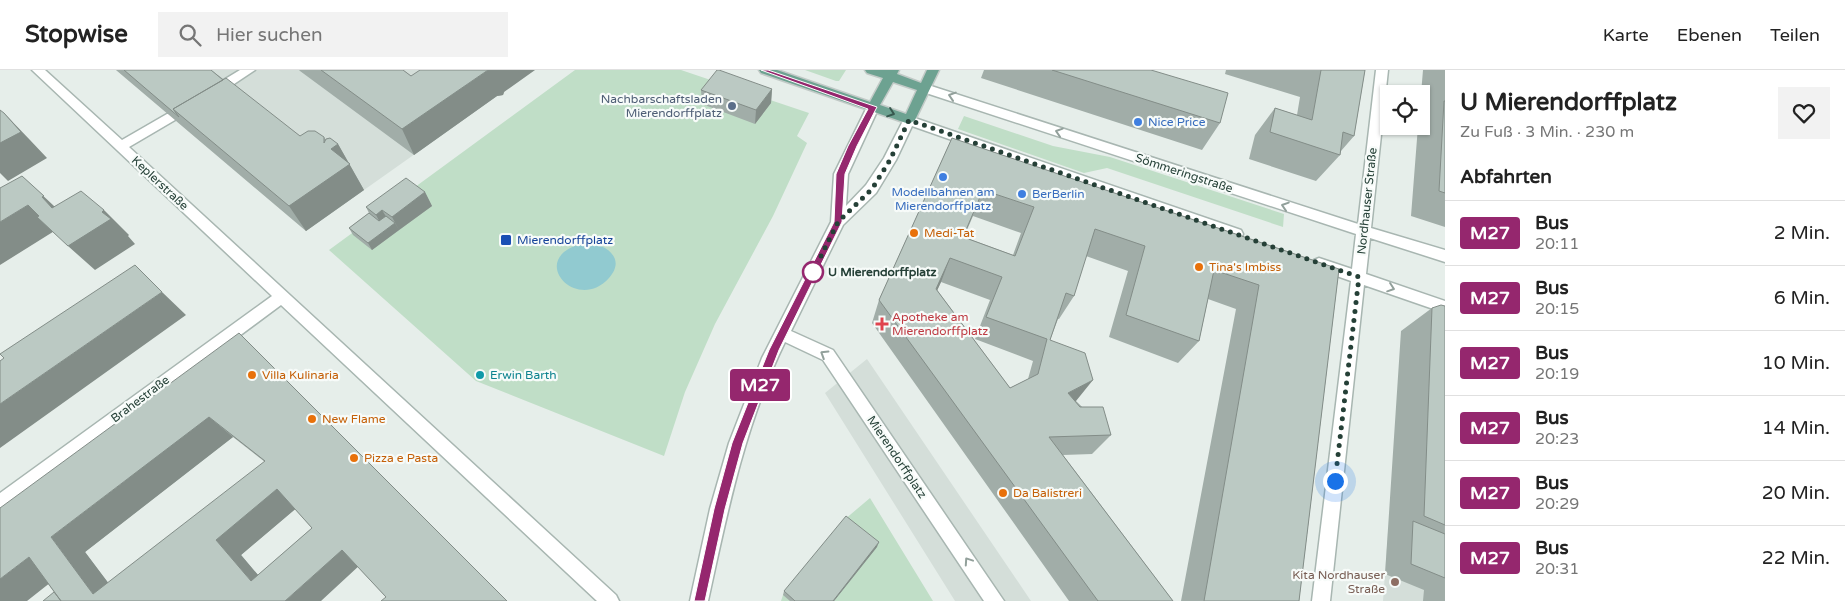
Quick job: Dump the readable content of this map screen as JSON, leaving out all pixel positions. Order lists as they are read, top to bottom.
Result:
{
  "streets": {
    "street": [
      "Sömmeringstraße",
      "Keplerstraße",
      "Nordhauser Straße",
      "Brahestraße",
      "Mierendorffplatz"
    ]
  },
  "crossings": [
    ["Sömmeringstraße", "Nordhauser Straße"],
    ["Keplerstraße", "Brahestraße"]
  ],
  "one_way": ["Mierendorffplatz"],
  "places": {
    "other": [
      "Nachbarschaftsladen Mierendorffplatz",
      "Nice Price",
      "Modellbahnen am Mierendorffplatz",
      "BerBerlin",
      "Medi-Tat",
      "Tina's Imbiss",
      "U Mierendorffplatz",
      "Villa Kulinaria",
      "Erwin Barth",
      "New Flame",
      "Pizza e Pasta",
      "Da Balistreri",
      "Kita Nordhauser Straße"
    ],
    "transit": ["Mierendorffplatz"],
    "health": ["Apotheke am Mierendorffplatz"]
  },
  "lines": ["bus line M27"],
  "page": {
    "header": "Stopwise",
    "search": "Hier suchen",
    "nav": ["Karte", "Ebenen", "Teilen"],
    "on_map": "M27",
    "heading": [
      ["U Mierendorffplatz", "Zu Fuß · 3 Min. · 230 m"],
      "Abfahrten"
    ],
    "list": [
      {
        "mark": "M27",
        "name": "Bus",
        "note": "20:11",
        "value": "2 Min."
      },
      {
        "mark": "M27",
        "name": "Bus",
        "note": "20:15",
        "value": "6 Min."
      },
      {
        "mark": "M27",
        "name": "Bus",
        "note": "20:19",
        "value": "10 Min."
      },
      {
        "mark": "M27",
        "name": "Bus",
        "note": "20:23",
        "value": "14 Min."
      },
      {
        "mark": "M27",
        "name": "Bus",
        "note": "20:29",
        "value": "20 Min."
      },
      {
        "mark": "M27",
        "name": "Bus",
        "note": "20:31",
        "value": "22 Min."
      }
    ]
  }
}
